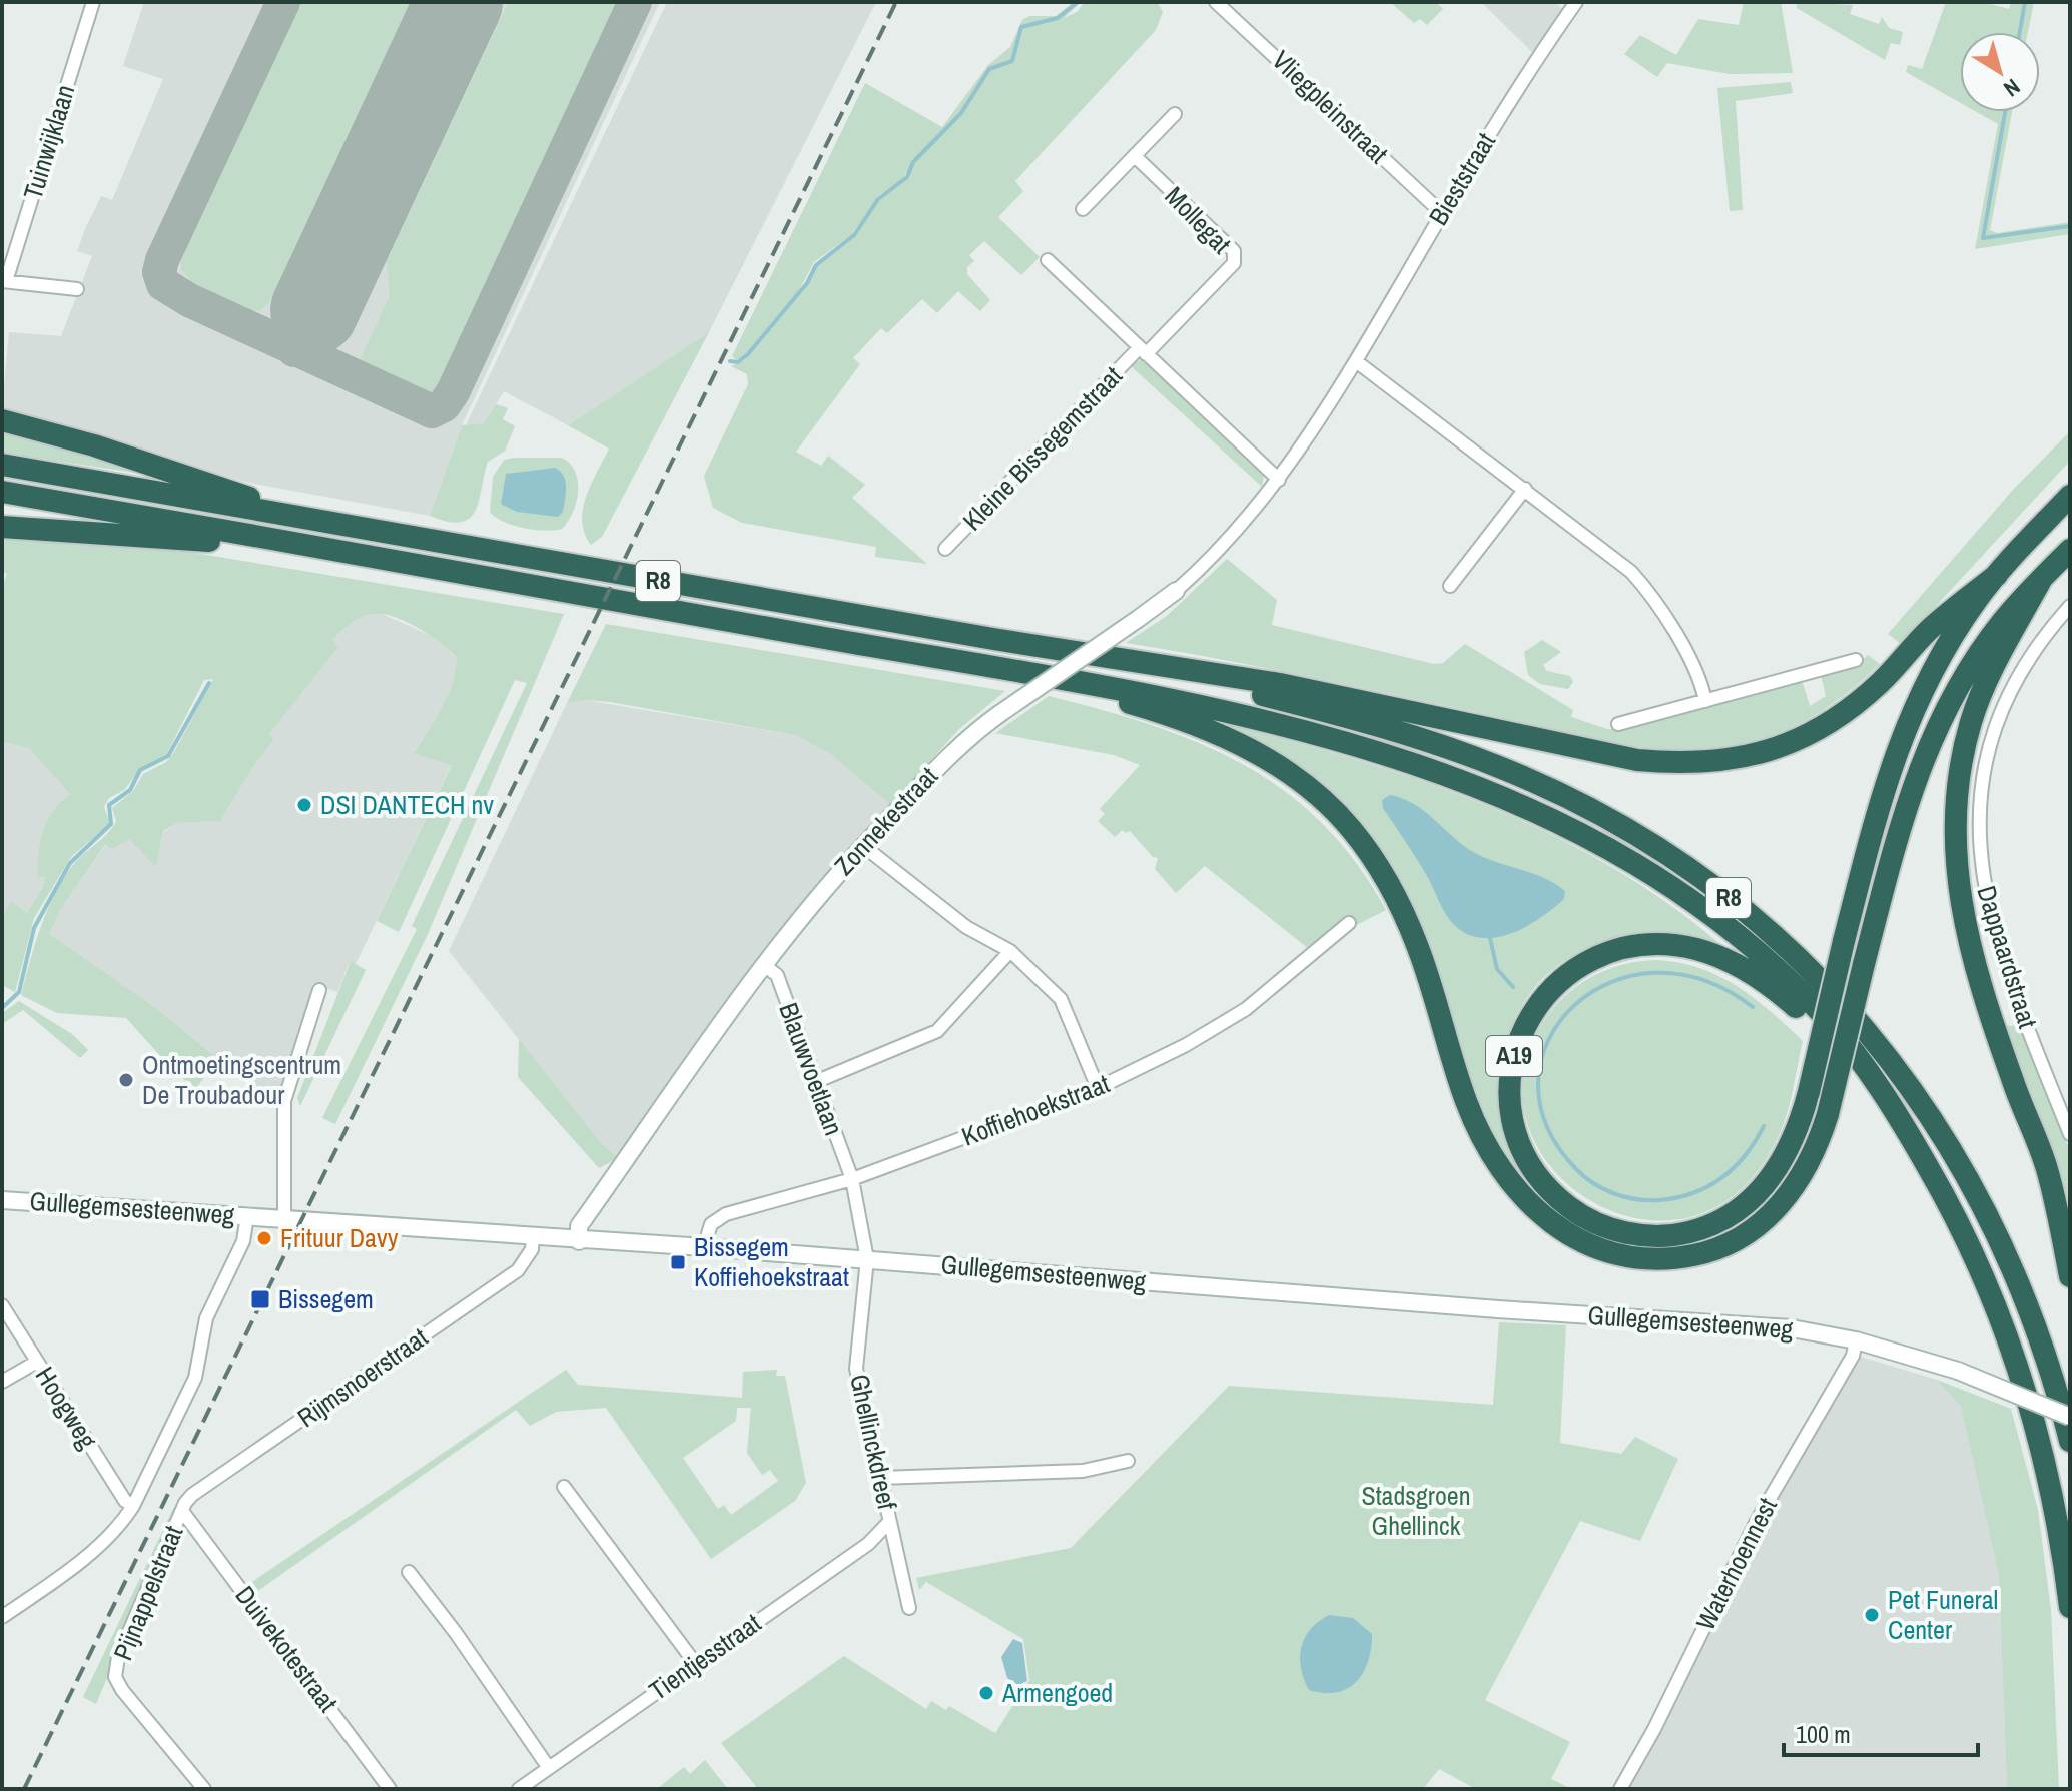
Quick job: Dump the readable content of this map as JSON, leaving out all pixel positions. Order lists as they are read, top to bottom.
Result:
{
  "streets": {
    "highway": ["R8", "A19"],
    "street": [
      "Vliegpleinstraat",
      "Tuinwijklaan",
      "Bieststraat",
      "Mollegat",
      "Kleine Bissegemstraat",
      "Zonnekestraat",
      "Dappaardstraat",
      "Blauwvoetlaan",
      "Koffiehoekstraat",
      "Gullegemsesteenweg",
      "Rijmsnoerstraat",
      "Hoogweg",
      "Ghellinckdreef",
      "Waterhoennest",
      "Pijnappelstraat",
      "Duivekotestraat",
      "Tientjesstraat"
    ]
  },
  "crossings": [
    ["Vliegpleinstraat", "Bieststraat"],
    ["Bieststraat", "Kleine Bissegemstraat"],
    ["Bieststraat", "Zonnekestraat"],
    ["Mollegat", "Kleine Bissegemstraat"],
    ["Kleine Bissegemstraat", "Zonnekestraat"],
    ["R8", "A19"],
    ["Zonnekestraat", "Blauwvoetlaan"],
    ["Zonnekestraat", "Gullegemsesteenweg"],
    ["Blauwvoetlaan", "Koffiehoekstraat"],
    ["Blauwvoetlaan", "Ghellinckdreef"],
    ["Koffiehoekstraat", "Gullegemsesteenweg"],
    ["Koffiehoekstraat", "Ghellinckdreef"],
    ["Gullegemsesteenweg", "Rijmsnoerstraat"],
    ["Gullegemsesteenweg", "Ghellinckdreef"],
    ["Gullegemsesteenweg", "Waterhoennest"],
    ["Rijmsnoerstraat", "Pijnappelstraat"],
    ["Rijmsnoerstraat", "Duivekotestraat"],
    ["Ghellinckdreef", "Tientjesstraat"],
    ["Pijnappelstraat", "Duivekotestraat"]
  ],
  "parks": ["Stadsgroen Ghellinck"],
  "places": {
    "other": [
      "DSI DANTECH nv",
      "Ontmoetingscentrum De Troubadour",
      "Frituur Davy",
      "Pet Funeral Center",
      "Armengoed"
    ],
    "transit": ["Bissegem Koffiehoekstraat", "Bissegem"]
  },
  "scale_bar": "100 m",
  "north": "bottom right"
}
